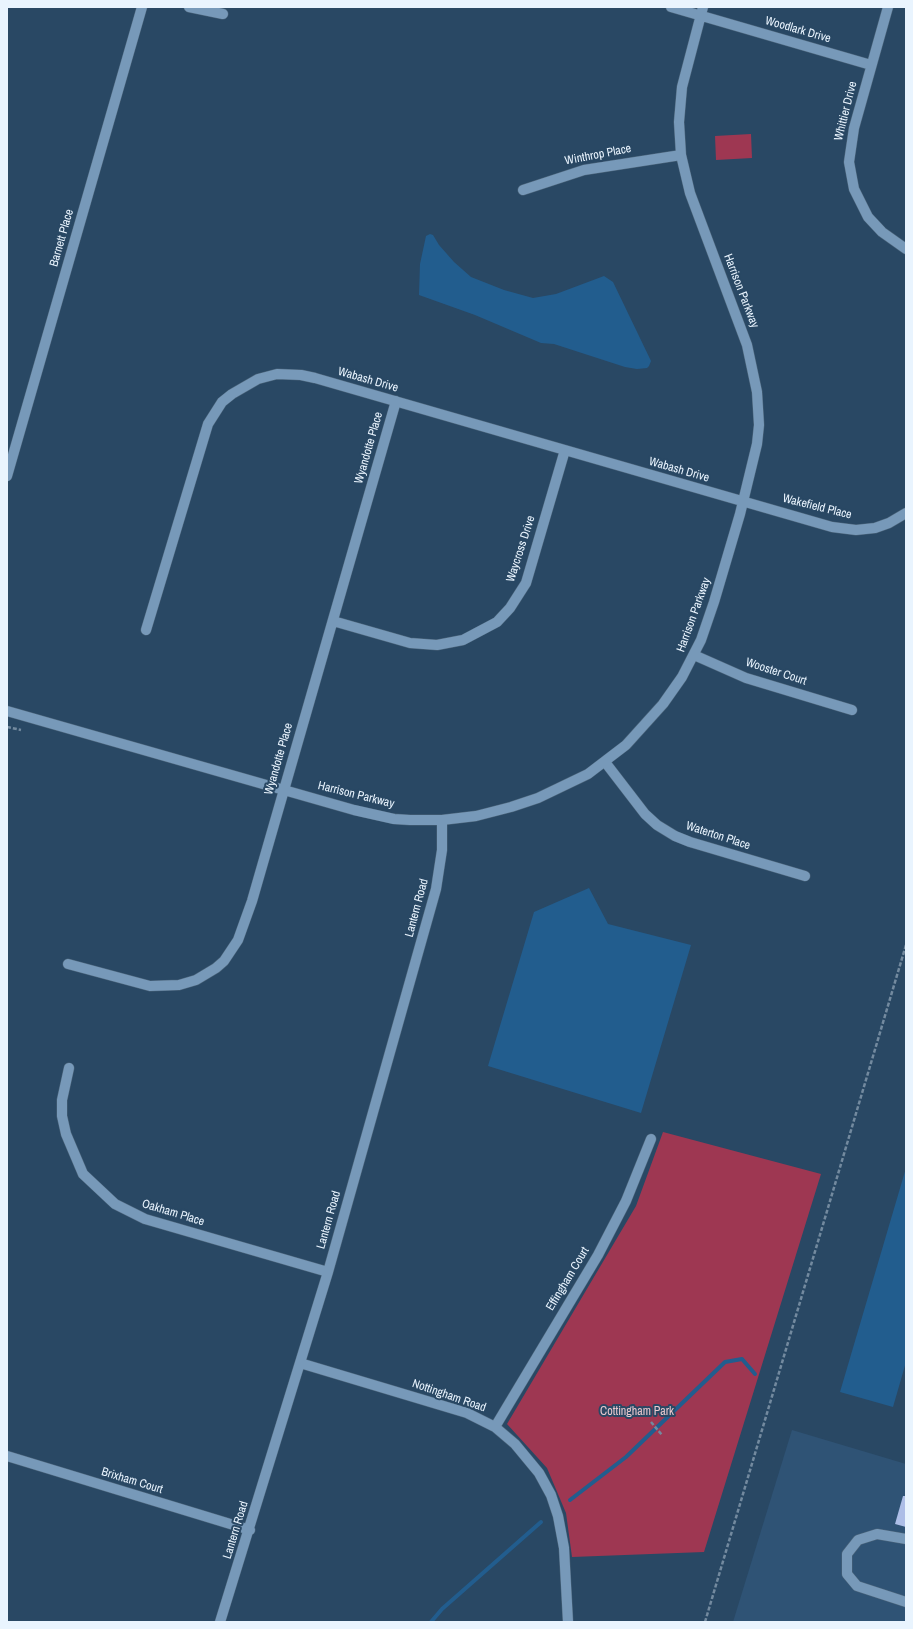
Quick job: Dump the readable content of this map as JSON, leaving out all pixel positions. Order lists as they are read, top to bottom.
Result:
{
  "streets": {
    "street": [
      "Woodlark Drive",
      "Whittier Drive",
      "Winthrop Place",
      "Barnett Place",
      "Harrison Parkway",
      "Wabash Drive",
      "Wyandotte Place",
      "Wakefield Place",
      "Waycross Drive",
      "Wooster Court",
      "Waterton Place",
      "Lantern Road",
      "Oakham Place",
      "Effingham Court",
      "Nottingham Road",
      "Brixham Court"
    ]
  },
  "crossings": [
    ["Woodlark Drive", "Whittier Drive"],
    ["Woodlark Drive", "Harrison Parkway"],
    ["Winthrop Place", "Harrison Parkway"],
    ["Harrison Parkway", "Wabash Drive"],
    ["Harrison Parkway", "Wyandotte Place"],
    ["Harrison Parkway", "Wakefield Place"],
    ["Harrison Parkway", "Wooster Court"],
    ["Harrison Parkway", "Waterton Place"],
    ["Harrison Parkway", "Lantern Road"],
    ["Wabash Drive", "Wyandotte Place"],
    ["Wabash Drive", "Wakefield Place"],
    ["Wabash Drive", "Waycross Drive"],
    ["Wyandotte Place", "Waycross Drive"],
    ["Lantern Road", "Oakham Place"],
    ["Lantern Road", "Nottingham Road"],
    ["Lantern Road", "Brixham Court"],
    ["Effingham Court", "Nottingham Road"]
  ],
  "parks": ["Cottingham Park"]
}
